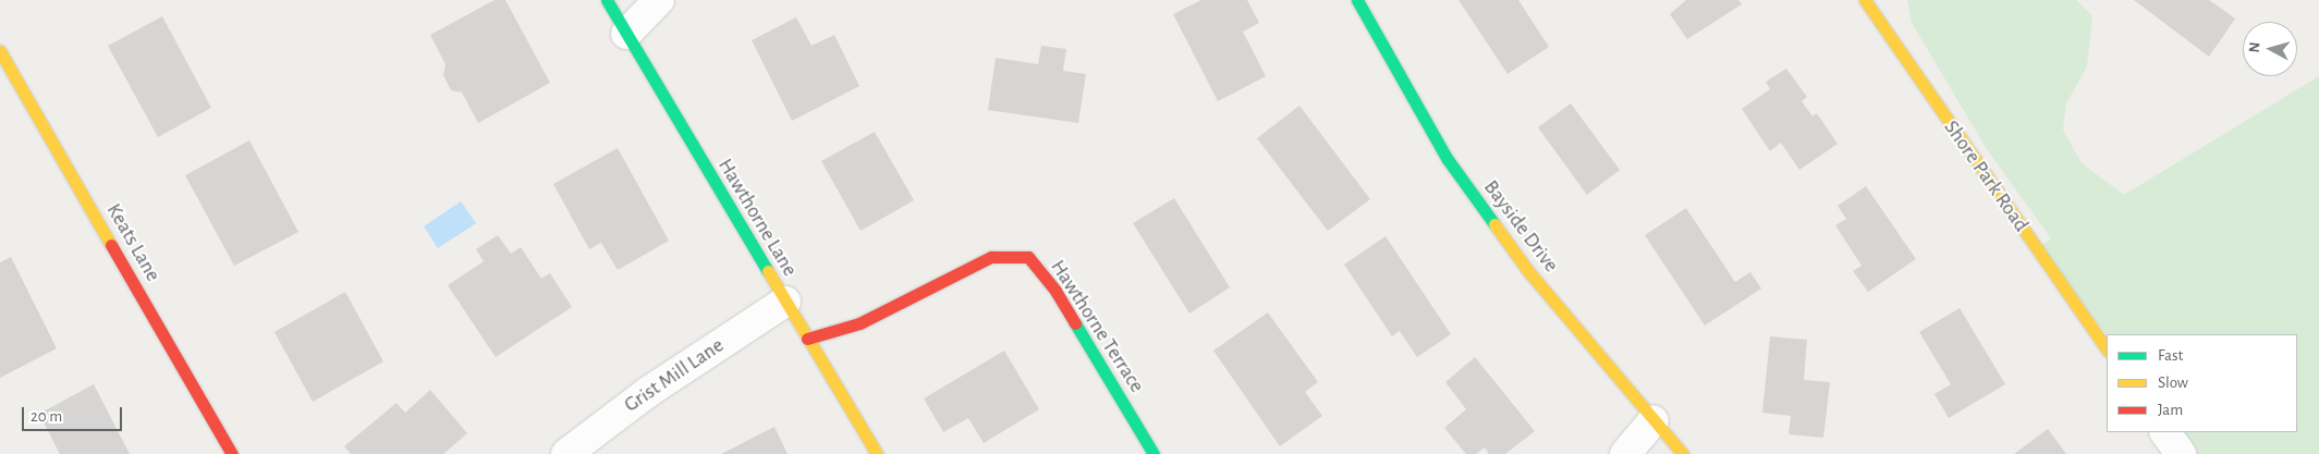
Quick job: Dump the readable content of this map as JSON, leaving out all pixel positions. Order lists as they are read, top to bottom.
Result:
{
  "streets": {
    "street": [
      "Shore Park Road",
      "Hawthorne Lane",
      "Bayside Drive",
      "Keats Lane",
      "Hawthorne Terrace",
      "Grist Mill Lane"
    ]
  },
  "crossings": [
    ["Hawthorne Lane", "Hawthorne Terrace"],
    ["Hawthorne Lane", "Grist Mill Lane"]
  ],
  "legend": ["Fast", "Slow", "Jam"],
  "scale_bar": "20 m",
  "north": "left"
}
